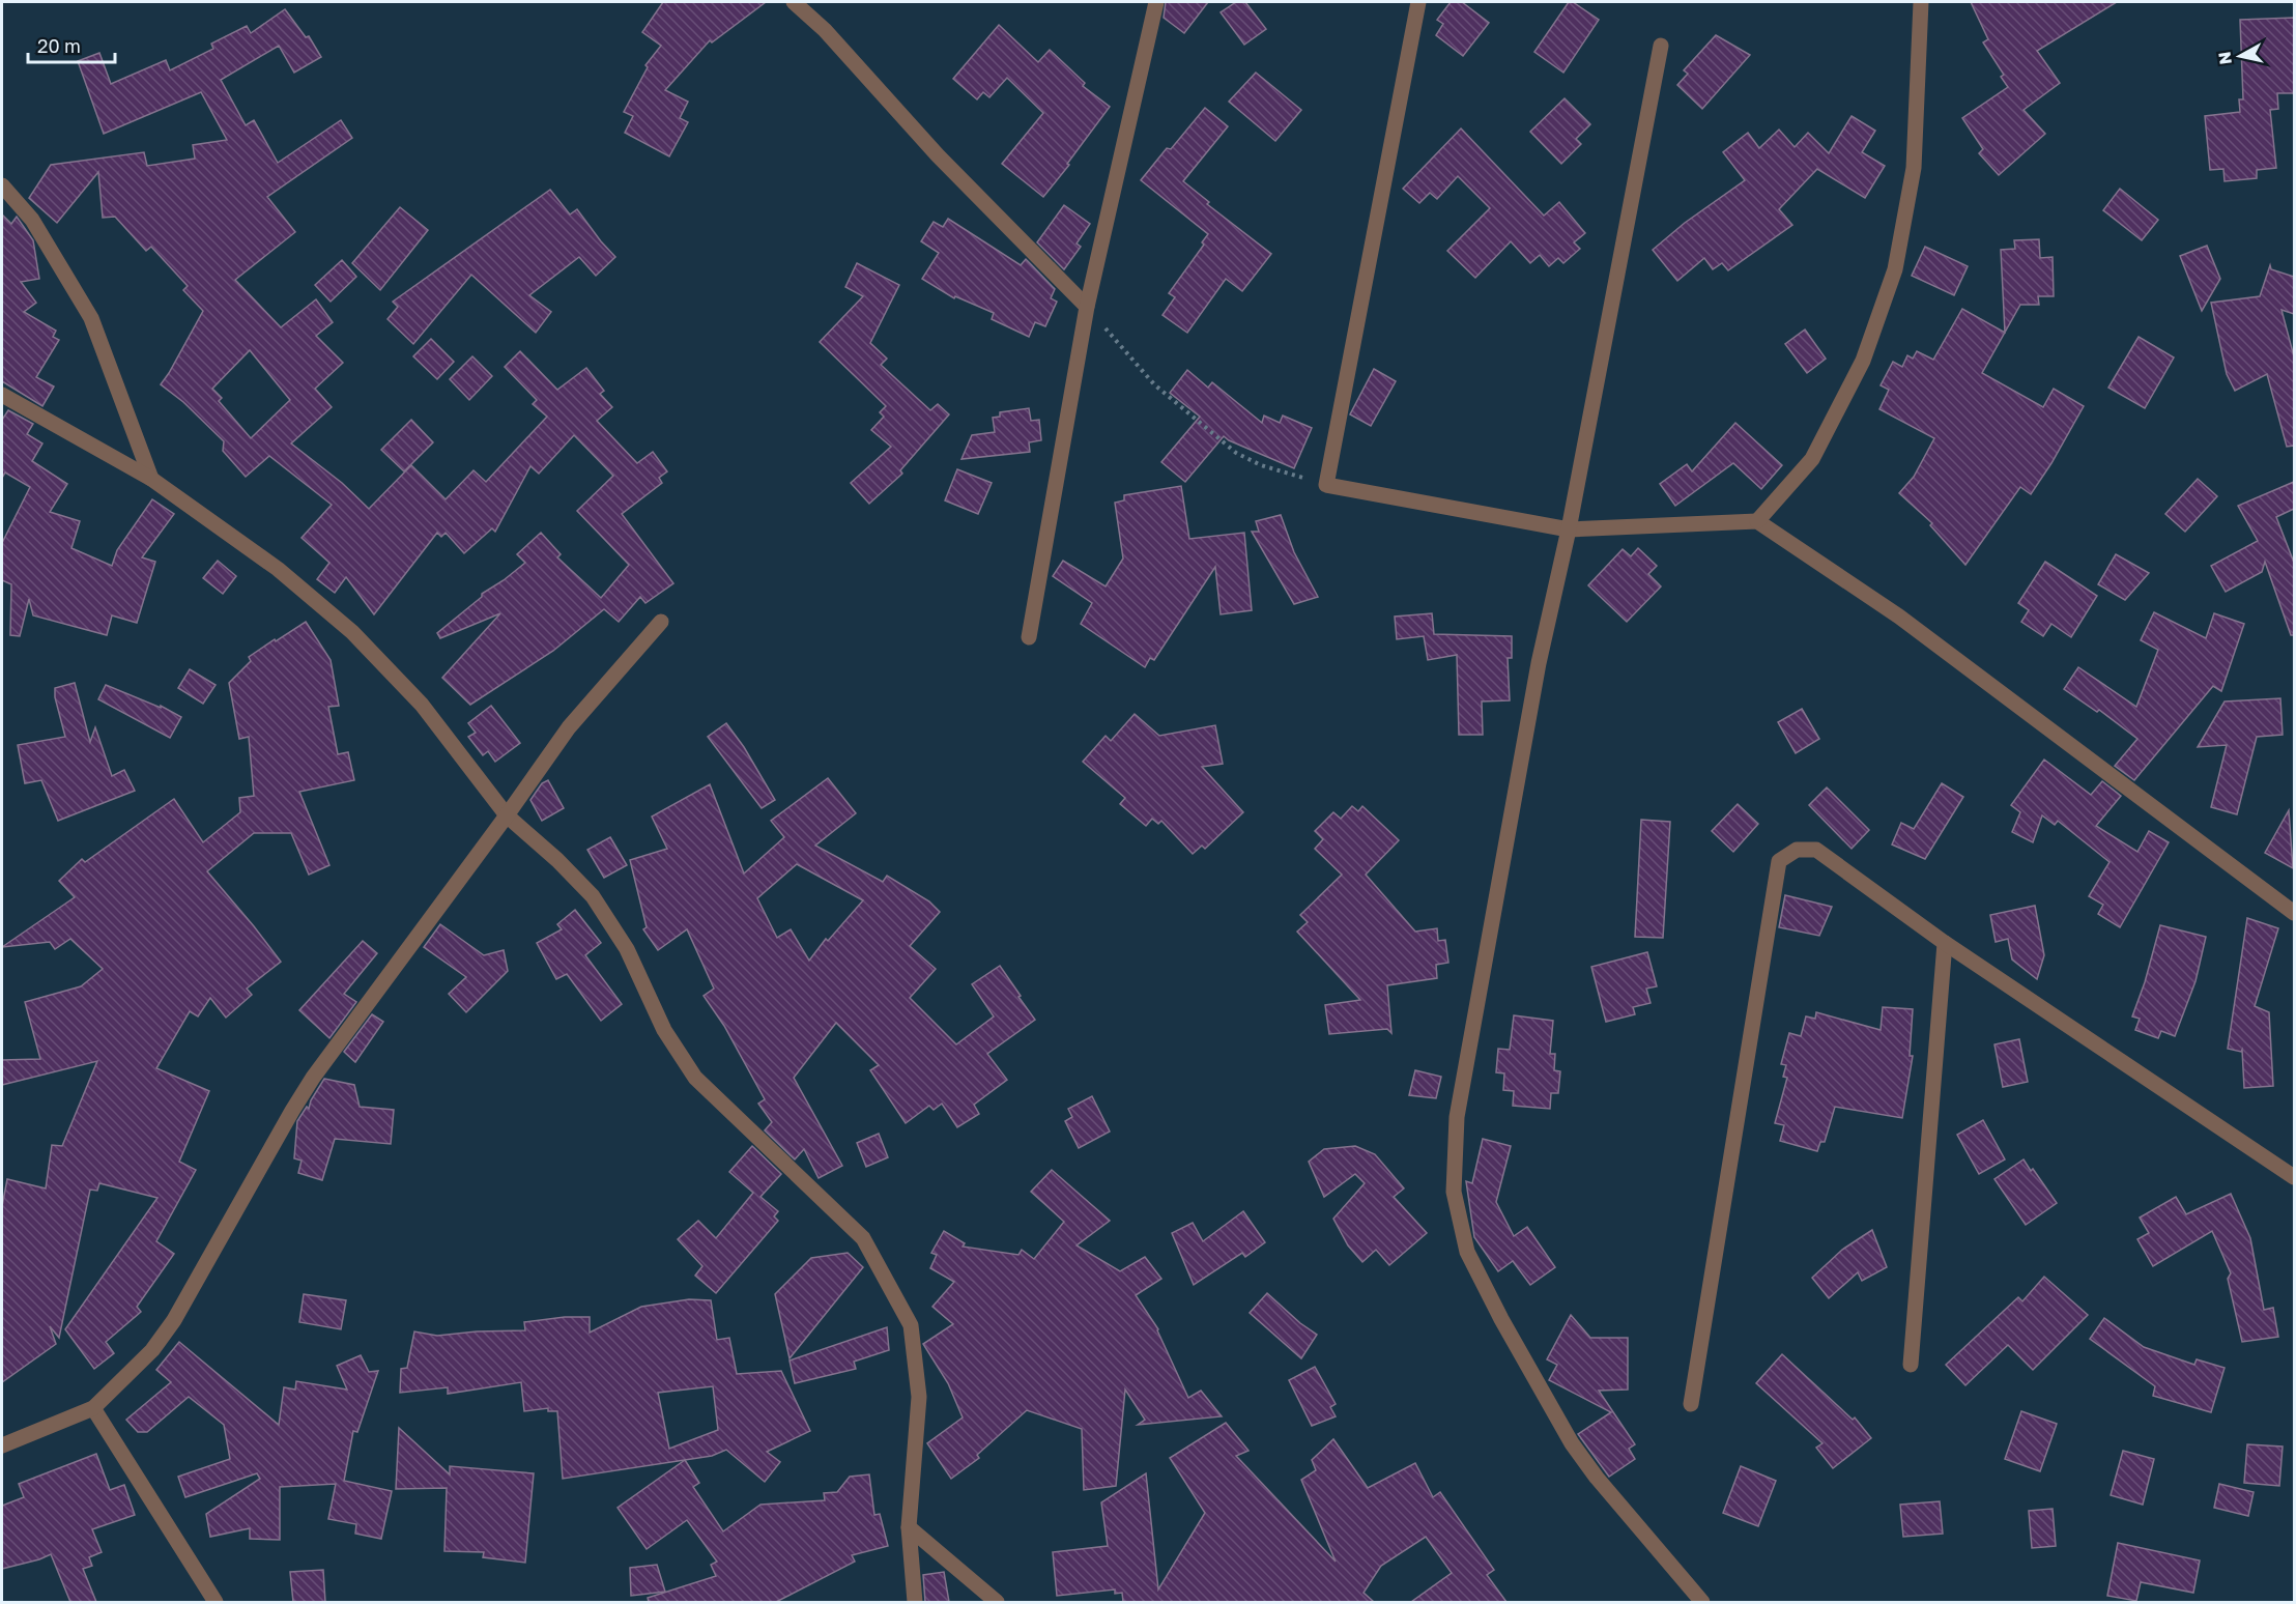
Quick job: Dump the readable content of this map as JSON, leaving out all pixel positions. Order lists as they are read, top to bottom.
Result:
{
  "scale_bar": "20 m",
  "north": "left"
}
